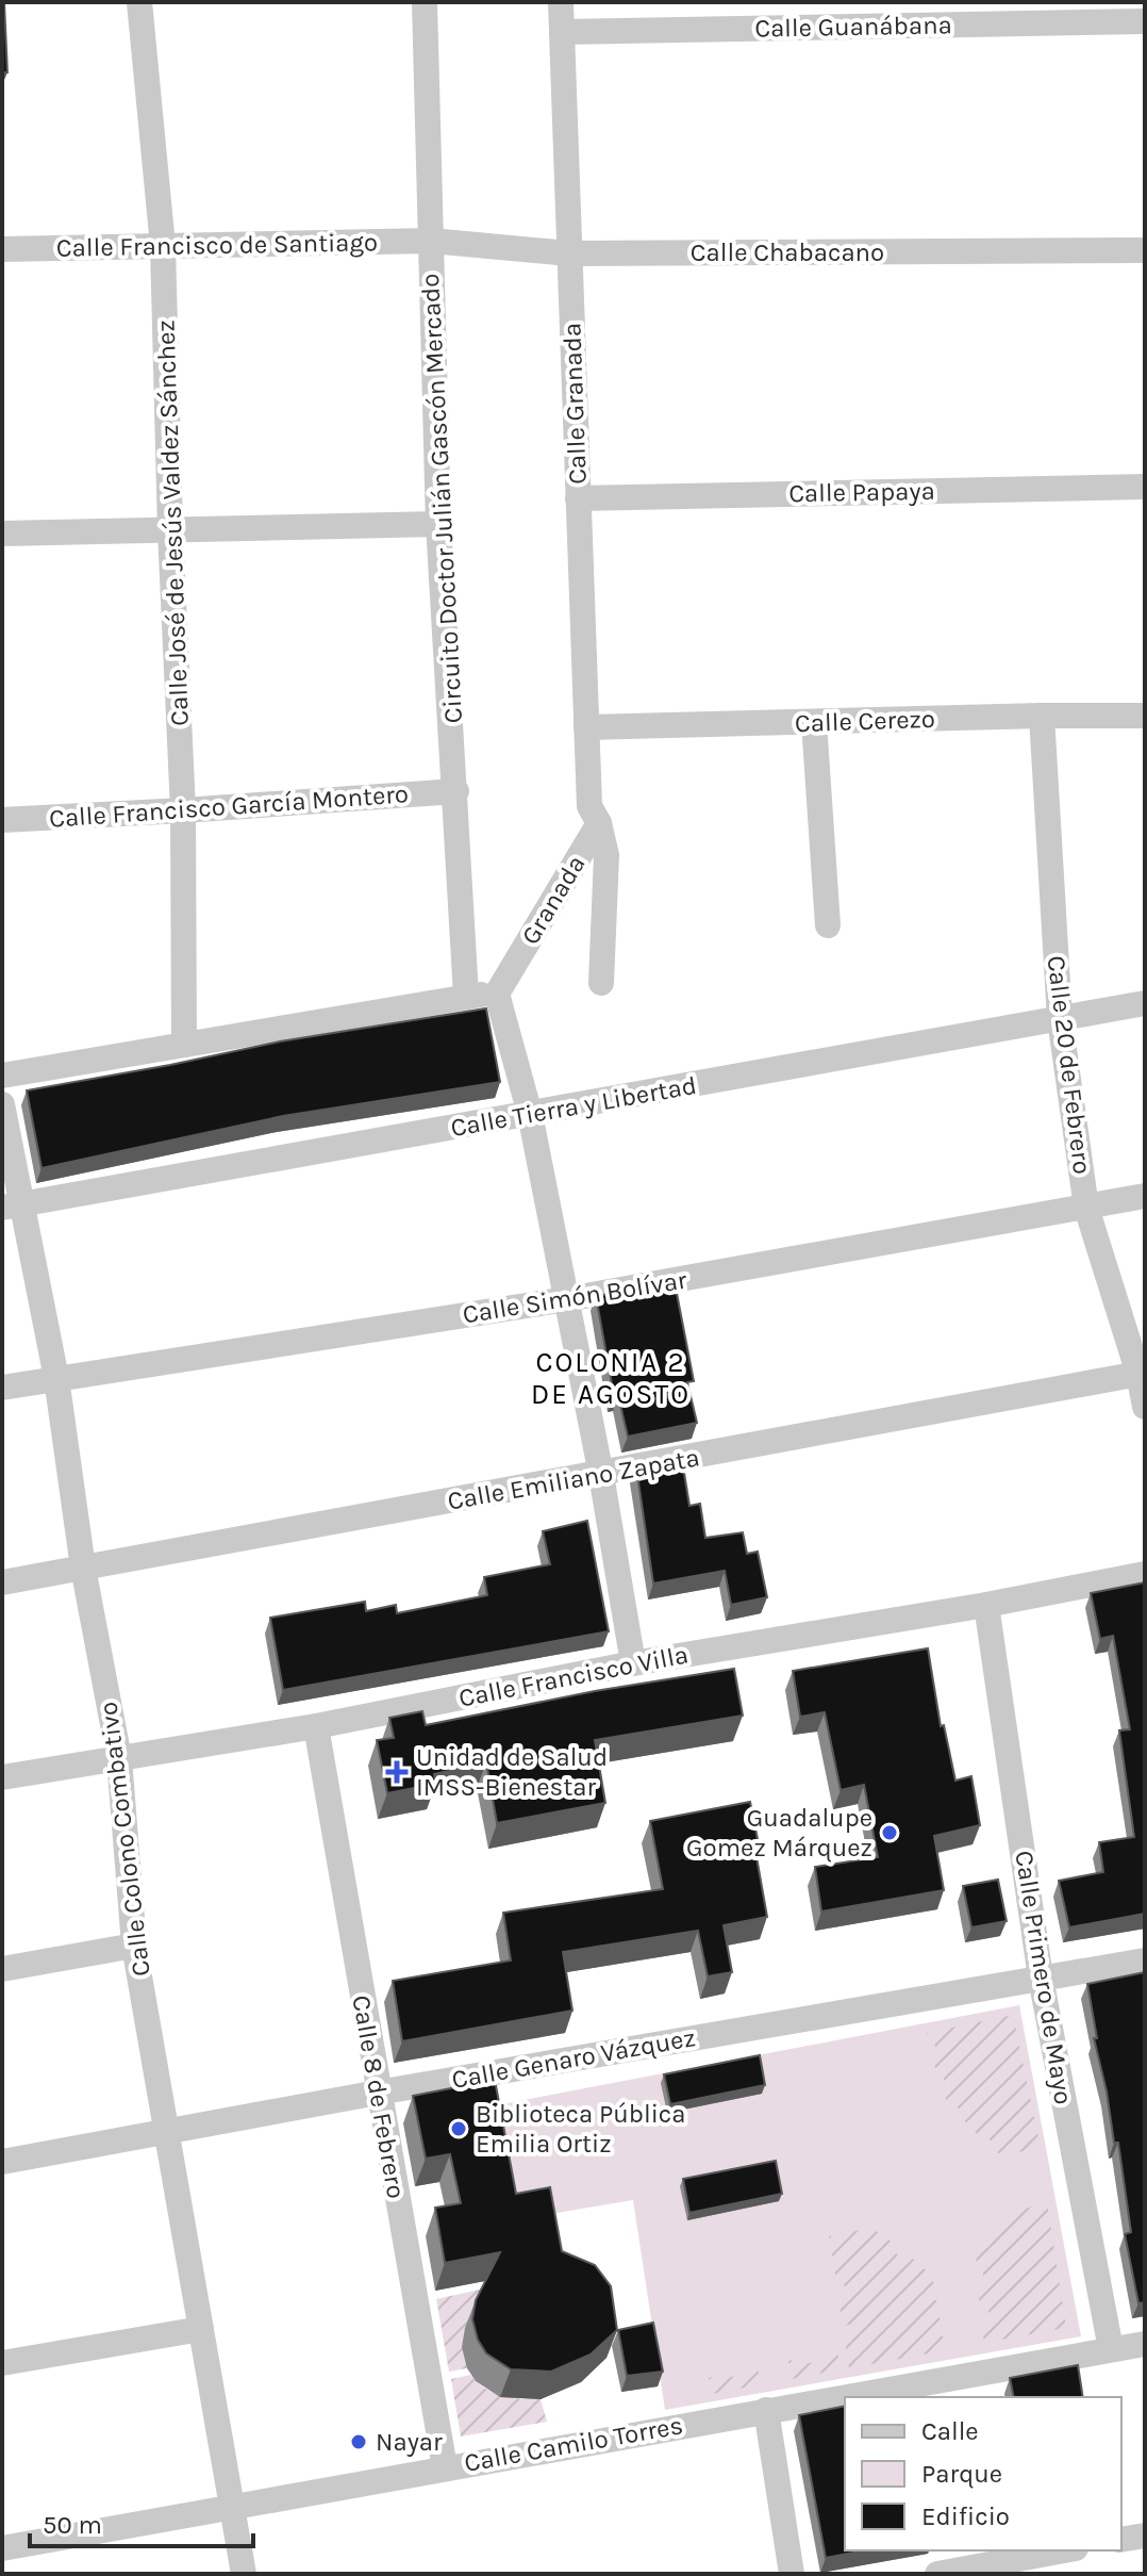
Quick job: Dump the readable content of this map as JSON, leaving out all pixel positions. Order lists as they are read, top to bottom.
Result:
{
  "streets": {
    "street": [
      "Calle Guanábana",
      "Calle Francisco de Santiago",
      "Calle Chabacano",
      "Calle Granada",
      "Calle Papaya",
      "Circuito Doctor Julián Gascón Mercado",
      "Calle José de Jesús Valdez Sánchez",
      "Calle Cerezo",
      "Calle Francisco García Montero",
      "Granada",
      "Calle 20 de Febrero",
      "Calle Tierra y Libertad",
      "Calle Simón Bolívar",
      "Calle Emiliano Zapata",
      "Calle Francisco Villa",
      "Calle Colono Combativo",
      "Calle Primero de Mayo",
      "Calle Genaro Vázquez",
      "Calle 8 de Febrero",
      "Calle Camilo Torres"
    ]
  },
  "crossings": [
    ["Calle Guanábana", "Calle Granada"],
    ["Calle Francisco de Santiago", "Calle Chabacano"],
    ["Calle Francisco de Santiago", "Circuito Doctor Julián Gascón Mercado"],
    ["Calle Francisco de Santiago", "Calle José de Jesús Valdez Sánchez"],
    ["Calle Chabacano", "Calle Granada"],
    ["Calle Chabacano", "Circuito Doctor Julián Gascón Mercado"],
    ["Calle Granada", "Calle Papaya"],
    ["Calle Granada", "Calle Cerezo"],
    ["Calle Granada", "Granada"],
    ["Circuito Doctor Julián Gascón Mercado", "Calle Francisco García Montero"],
    ["Calle José de Jesús Valdez Sánchez", "Calle Francisco García Montero"],
    ["Calle Cerezo", "Calle 20 de Febrero"],
    ["Calle 20 de Febrero", "Calle Tierra y Libertad"],
    ["Calle 20 de Febrero", "Calle Simón Bolívar"],
    ["Calle 20 de Febrero", "Calle Emiliano Zapata"],
    ["Calle Tierra y Libertad", "Calle Colono Combativo"],
    ["Calle Simón Bolívar", "Calle Colono Combativo"],
    ["Calle Emiliano Zapata", "Calle Colono Combativo"],
    ["Calle Francisco Villa", "Calle Colono Combativo"],
    ["Calle Francisco Villa", "Calle Primero de Mayo"],
    ["Calle Francisco Villa", "Calle 8 de Febrero"],
    ["Calle Colono Combativo", "Calle Genaro Vázquez"],
    ["Calle Colono Combativo", "Calle Camilo Torres"],
    ["Calle Primero de Mayo", "Calle Genaro Vázquez"],
    ["Calle Primero de Mayo", "Calle Camilo Torres"],
    ["Calle Genaro Vázquez", "Calle 8 de Febrero"],
    ["Calle 8 de Febrero", "Calle Camilo Torres"]
  ],
  "districts": ["COLONIA 2 DE AGOSTO"],
  "places": {
    "health": ["Unidad de Salud IMSS-Bienestar"],
    "other": ["Guadalupe Gomez Márquez", "Biblioteca Pública Emilia Ortiz", "Nayar"]
  },
  "legend": ["Calle", "Parque", "Edificio"],
  "scale_bar": "50 m"
}
